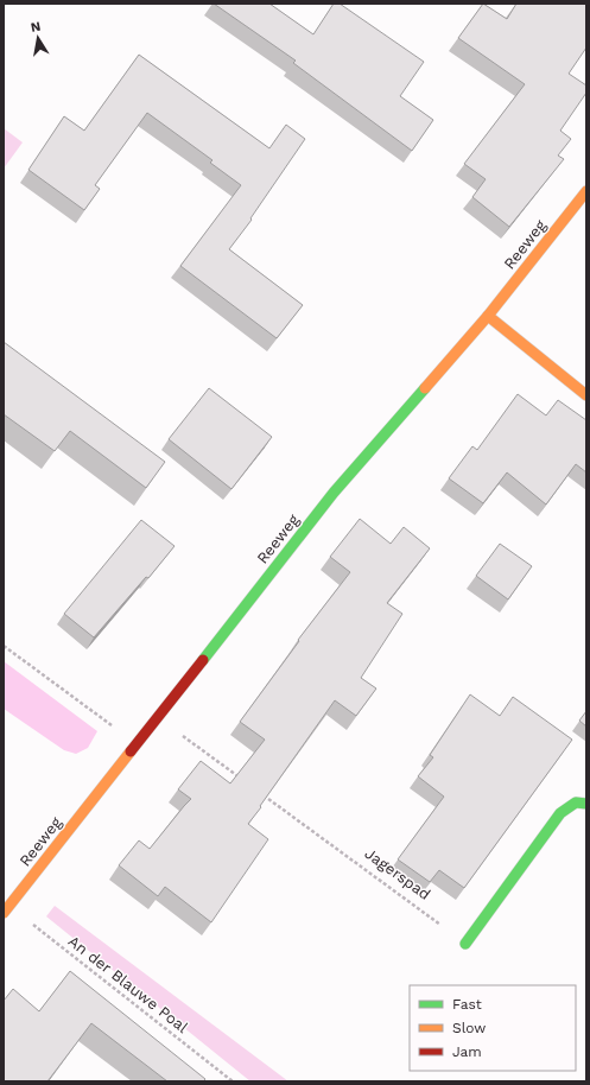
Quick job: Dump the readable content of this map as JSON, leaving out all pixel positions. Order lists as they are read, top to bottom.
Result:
{
  "streets": {
    "street": ["Reeweg"],
    "path": ["Jagerspad", "An der Blauwe Poal"]
  },
  "crossings": [
    ["Reeweg", "An der Blauwe Poal"]
  ],
  "legend": ["Fast", "Slow", "Jam"],
  "north": "top"
}
